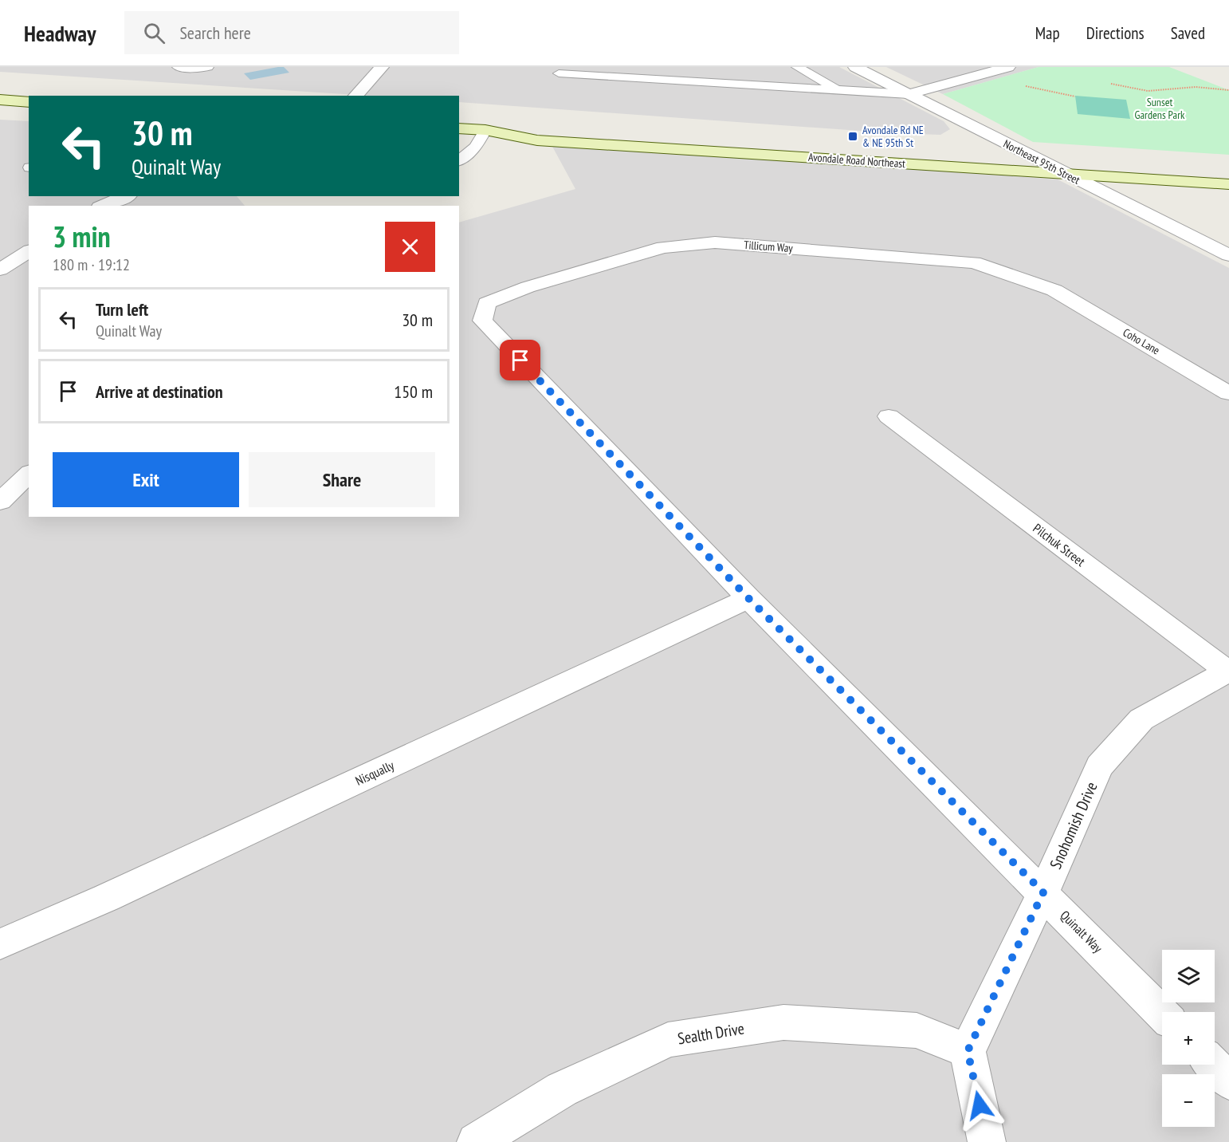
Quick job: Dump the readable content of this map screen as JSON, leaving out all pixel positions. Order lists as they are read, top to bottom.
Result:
{
  "streets": {
    "main road": ["Avondale Road Northeast"],
    "street": [
      "Northeast 95th Street",
      "Tillicum Way",
      "Coho Lane",
      "Pilchuk Street",
      "Nisqually",
      "Snohomish Drive",
      "Quinalt Way",
      "Sealth Drive"
    ]
  },
  "crossings": [
    ["Avondale Road Northeast", "Northeast 95th Street"],
    ["Tillicum Way", "Coho Lane"],
    ["Tillicum Way", "Quinalt Way"],
    ["Pilchuk Street", "Snohomish Drive"],
    ["Nisqually", "Quinalt Way"],
    ["Snohomish Drive", "Quinalt Way"],
    ["Snohomish Drive", "Sealth Drive"]
  ],
  "parks": ["Sunset Gardens Park"],
  "places": {
    "transit": ["Avondale Rd NE & NE 95th St"]
  },
  "page": {
    "header": "Headway",
    "search": "Search here",
    "nav": ["Map", "Directions", "Saved"],
    "turn": ["30 m", "Quinalt Way"],
    "heading": ["3 min", "180 m · 19:12"],
    "list": [
      {
        "name": "Turn left",
        "note": "Quinalt Way",
        "value": "30 m"
      },
      {
        "name": "Arrive at destination",
        "value": "150 m"
      }
    ],
    "buttons": ["Exit", "Share"],
    "map_buttons": ["+", "−"]
  }
}
